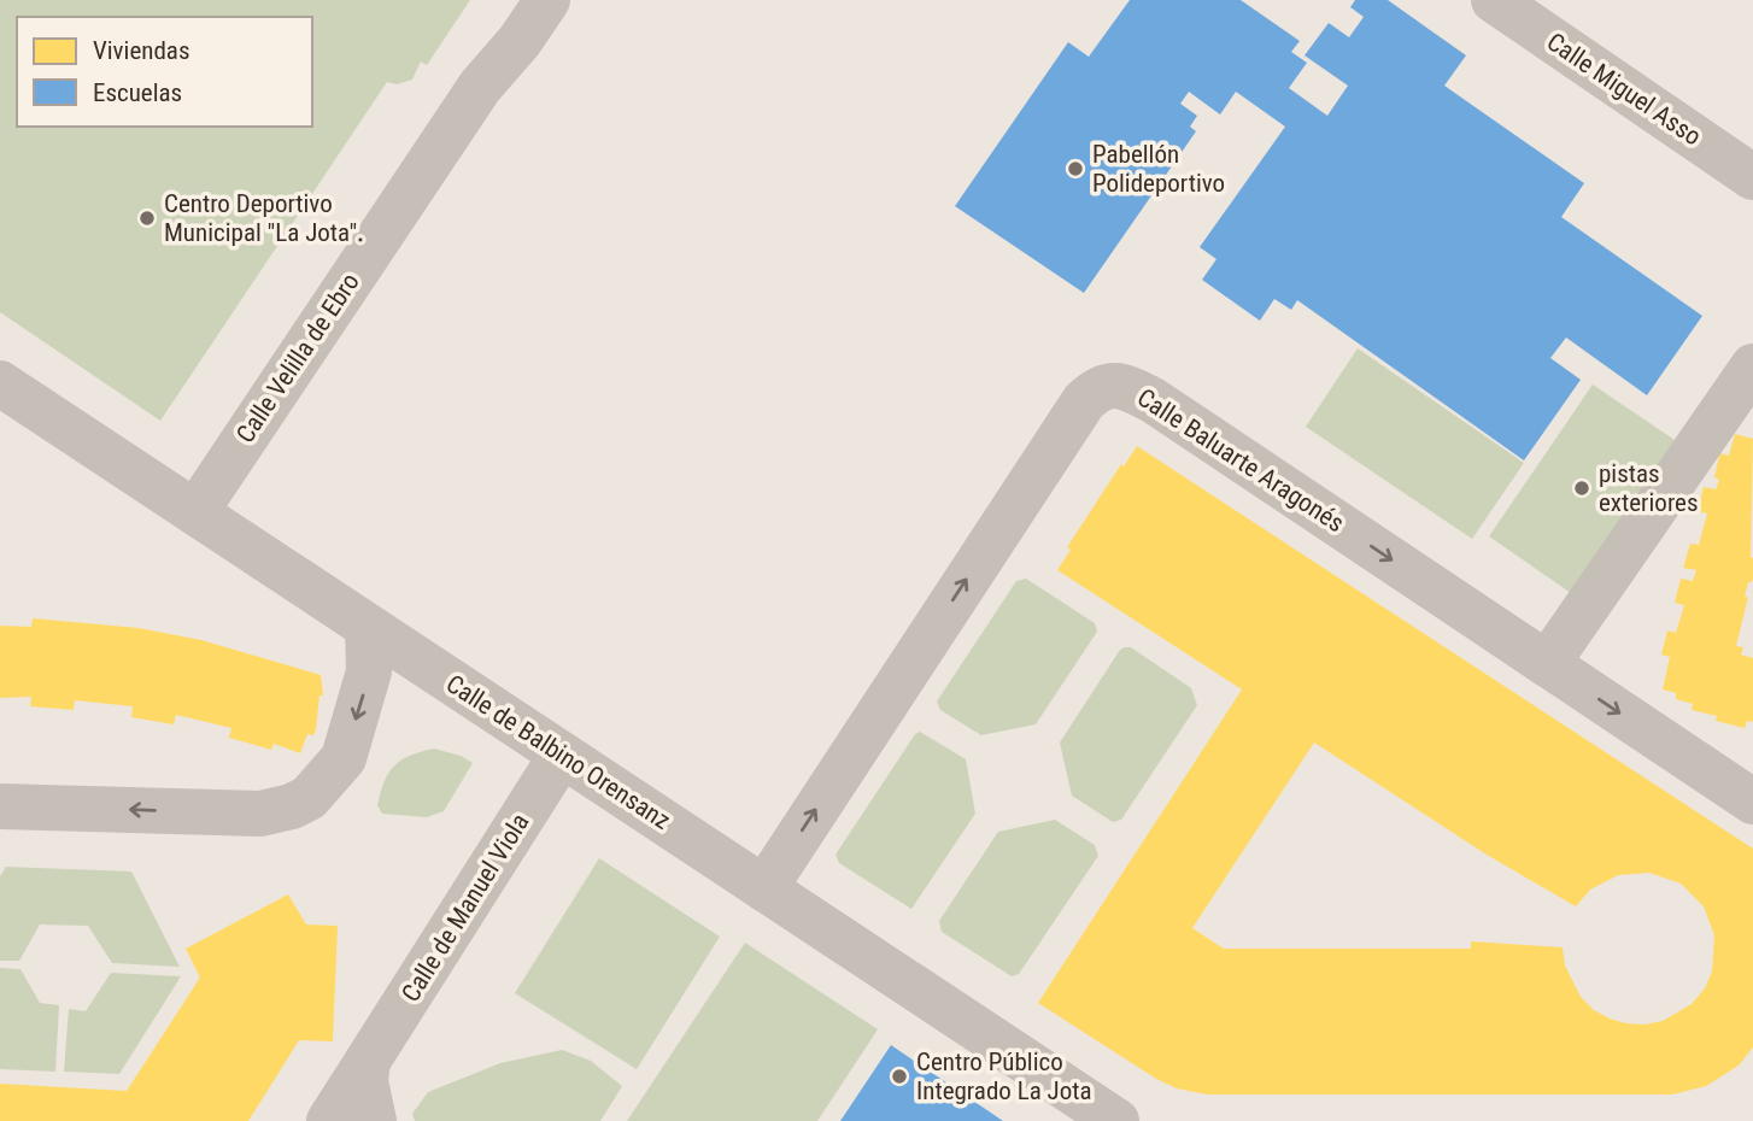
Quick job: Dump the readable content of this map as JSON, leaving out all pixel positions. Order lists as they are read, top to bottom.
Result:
{
  "streets": {
    "street": [
      "Calle Miguel Asso",
      "Calle Velilla de Ebro",
      "Calle Baluarte Aragonés",
      "Calle de Balbino Orensanz",
      "Calle de Manuel Viola"
    ]
  },
  "crossings": [
    ["Calle Velilla de Ebro", "Calle de Balbino Orensanz"],
    ["Calle Baluarte Aragonés", "Calle de Balbino Orensanz"],
    ["Calle de Balbino Orensanz", "Calle de Manuel Viola"]
  ],
  "places": [
    "Pabellón Polideportivo",
    "Centro Deportivo Municipal \"La Jota\".",
    "pistas exteriores",
    "Centro Público Integrado La Jota"
  ],
  "legend": ["Viviendas", "Escuelas"]
}
